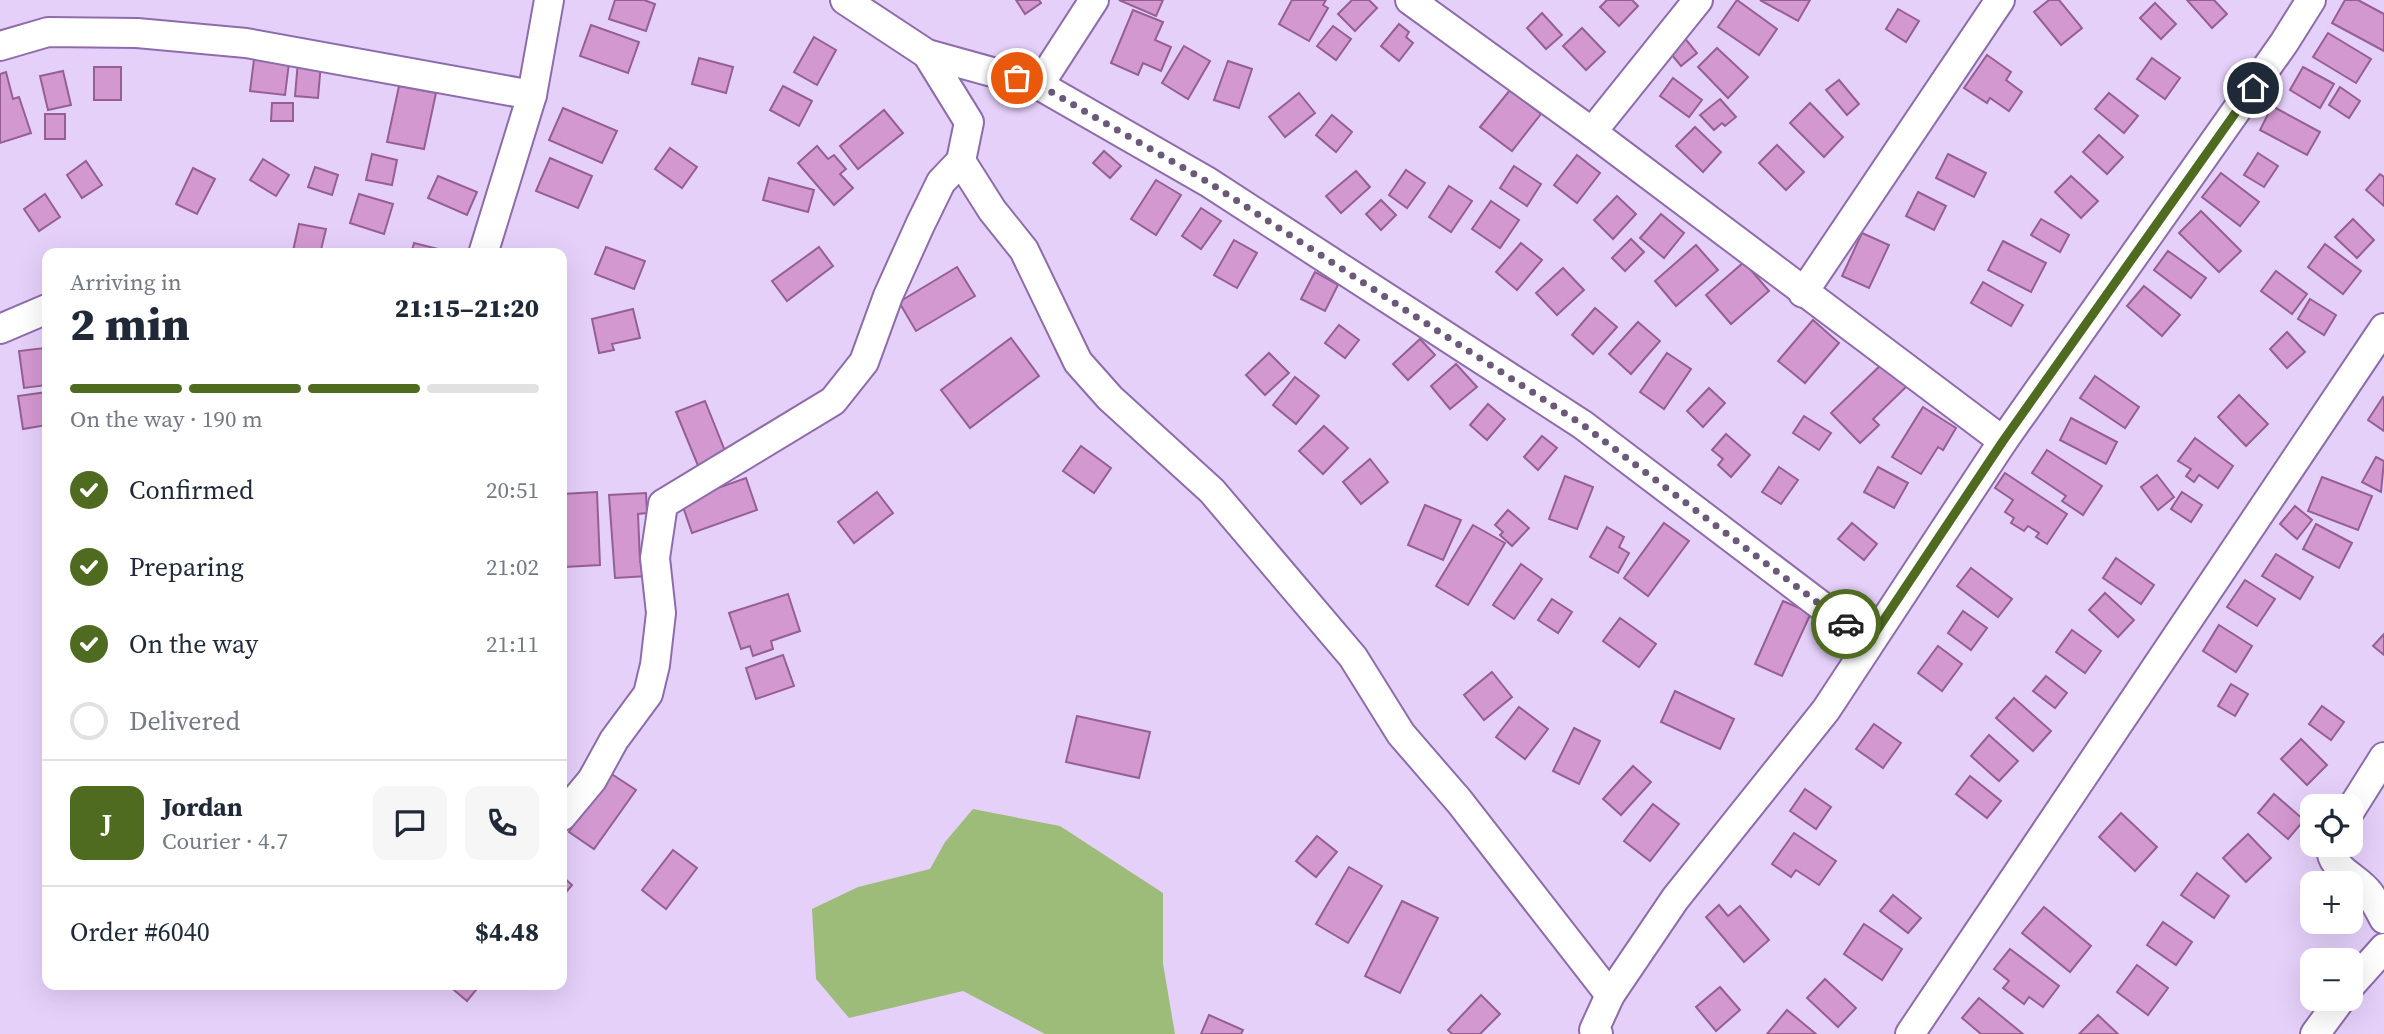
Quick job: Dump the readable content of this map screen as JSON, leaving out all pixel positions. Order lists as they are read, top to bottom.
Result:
{
  "page": {
    "heading": ["2 min", "Arriving in", "21:15–21:20"],
    "panel": [
      "Jordan",
      "Courier · 4.7",
      "Order #6040",
      "$4.48"
    ],
    "bar": "On the way · 190 m",
    "list": [
      ["Confirmed", "20:51"],
      ["Preparing", "21:02"],
      ["On the way", "21:11"],
      "Delivered"
    ],
    "round": "J",
    "map_buttons": ["+", "−"]
  }
}
